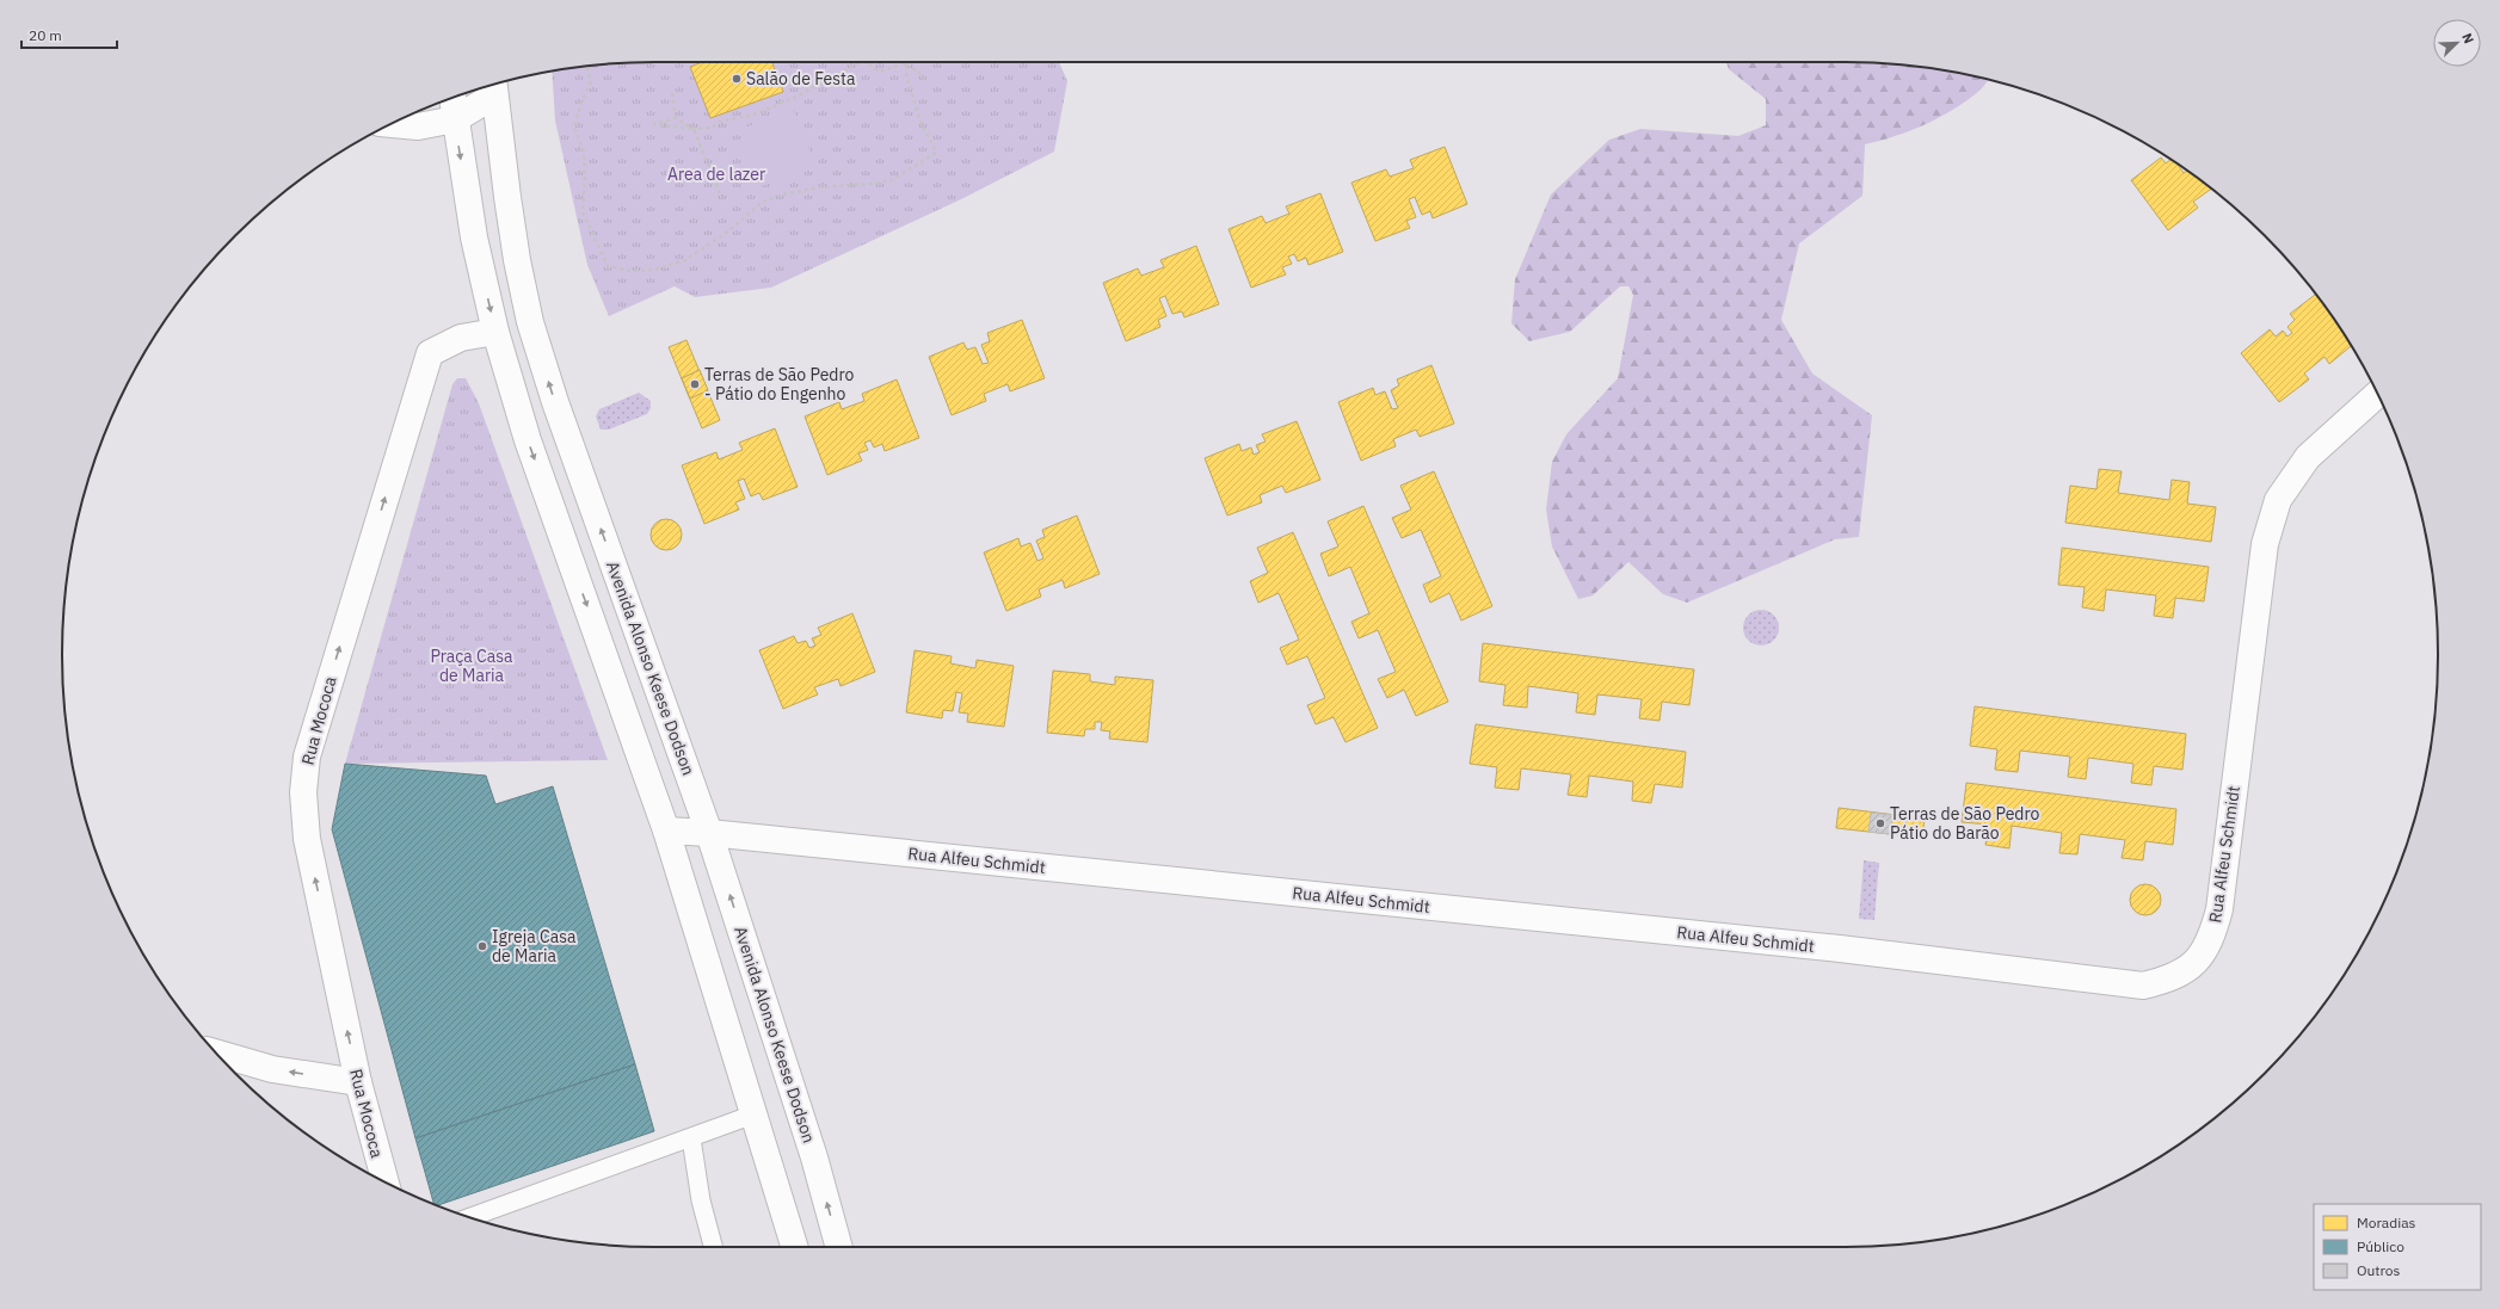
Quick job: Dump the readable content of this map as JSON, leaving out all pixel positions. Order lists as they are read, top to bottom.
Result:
{
  "streets": {
    "street": ["Avenida Alonso Keese Dodson", "Rua Mococa", "Rua Alfeu Schmidt"]
  },
  "crossings": [
    ["Avenida Alonso Keese Dodson", "Rua Alfeu Schmidt"]
  ],
  "one_way": ["Rua Mococa"],
  "parks": ["Area de lazer", "Praça Casa de Maria"],
  "places": [
    "Salão de Festa",
    "Terras de São Pedro - Pátio do Engenho",
    "Terras de São Pedro Pátio do Barão",
    "Igreja Casa de Maria"
  ],
  "legend": ["Moradias", "Público", "Outros"],
  "scale_bar": "20 m",
  "north": "top right"
}
